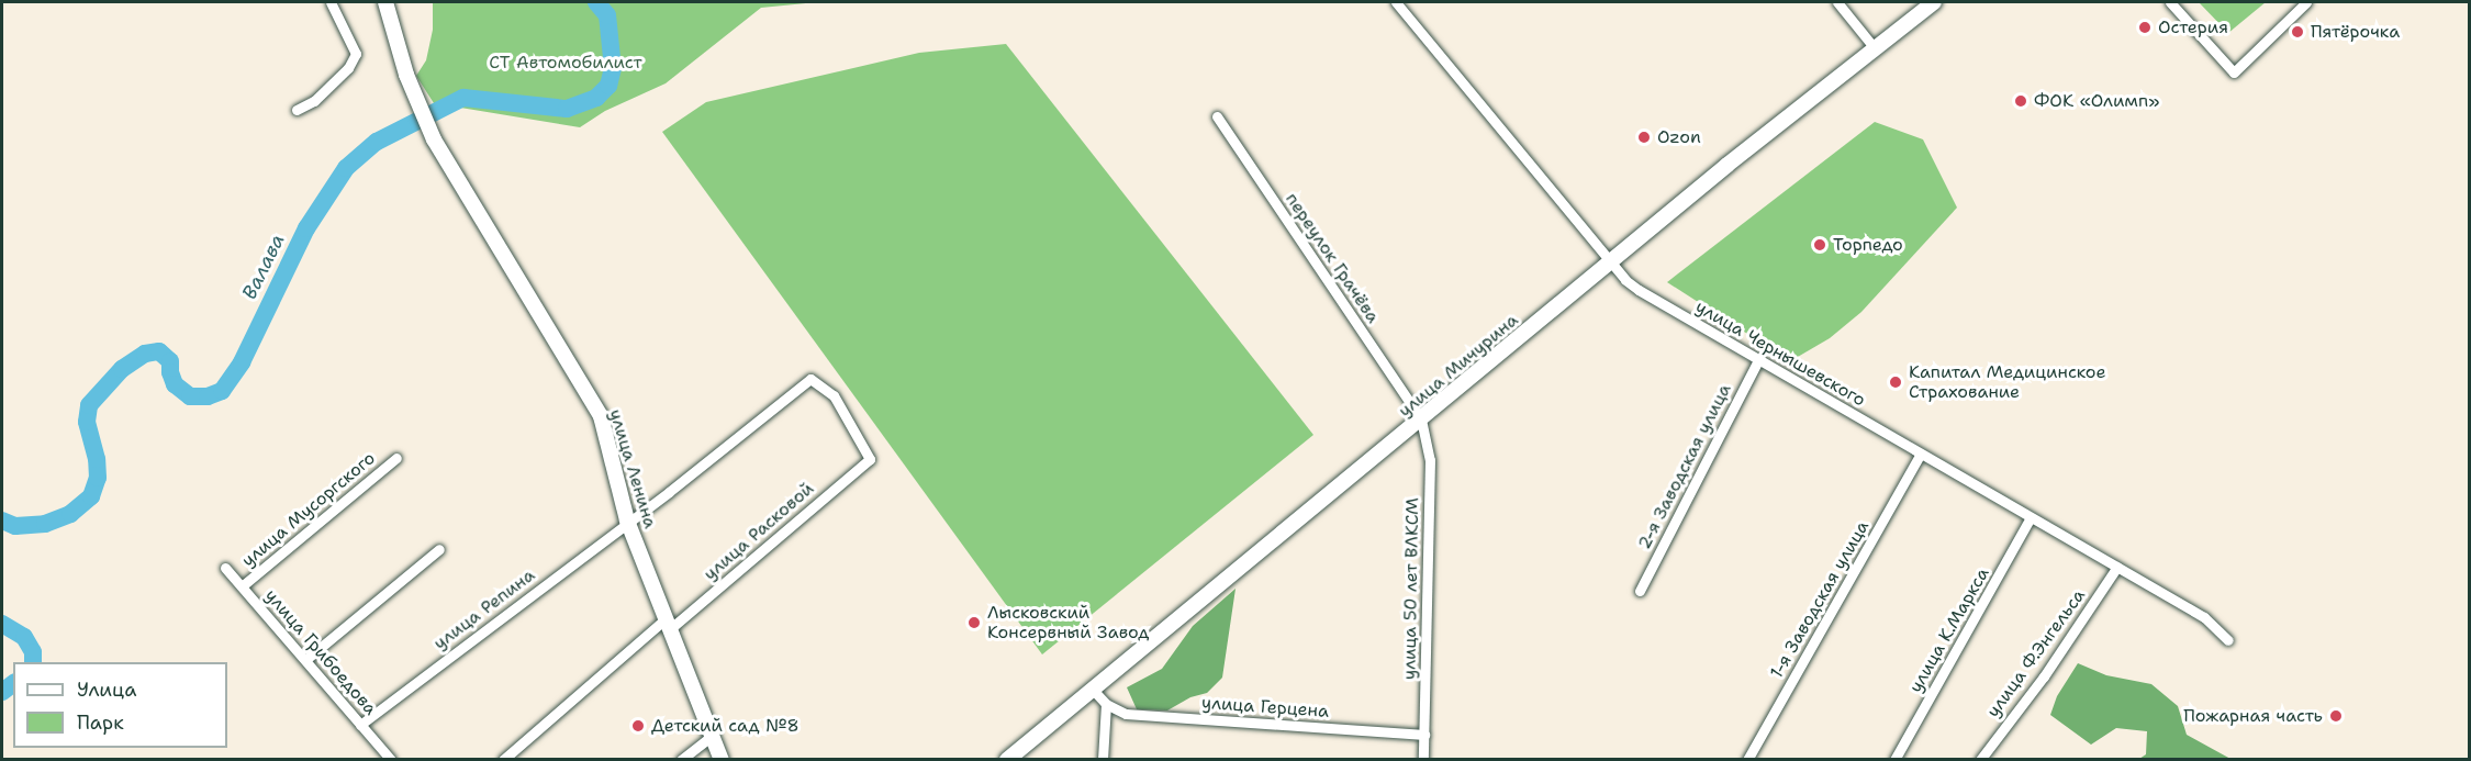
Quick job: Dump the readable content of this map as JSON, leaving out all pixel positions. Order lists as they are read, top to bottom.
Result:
{
  "streets": {
    "main road": ["улица Мичурина", "улица Ленина"],
    "street": [
      "переулок Грачёва",
      "улица Чернышевского",
      "2-я Заводская улица",
      "улица Мусоргского",
      "улица Расковой",
      "улица 50 лет ВЛКСМ",
      "1-я Заводская улица",
      "улица Репина",
      "улица К.Маркса",
      "улица Грибоедова",
      "улица Ф.Энгельса",
      "улица Герцена"
    ]
  },
  "crossings": [
    ["переулок Грачёва", "улица Мичурина"],
    ["переулок Грачёва", "улица 50 лет ВЛКСМ"],
    ["улица Чернышевского", "улица Мичурина"],
    ["улица Чернышевского", "2-я Заводская улица"],
    ["улица Чернышевского", "1-я Заводская улица"],
    ["улица Чернышевского", "улица К.Маркса"],
    ["улица Чернышевского", "улица Ф.Энгельса"],
    ["улица Мичурина", "улица 50 лет ВЛКСМ"],
    ["улица Ленина", "улица Расковой"],
    ["улица Ленина", "улица Репина"],
    ["улица Мусоргского", "улица Грибоедова"],
    ["улица Расковой", "улица Репина"],
    ["улица 50 лет ВЛКСМ", "улица Герцена"],
    ["улица Репина", "улица Грибоедова"]
  ],
  "water": ["Валава"],
  "parks": ["СТ Автомобилист"],
  "places": [
    "Остерия",
    "Пятёрочка",
    "ФОК «Олимп»",
    "Ozon",
    "Торпедо",
    "Капитал Медицинское Страхование",
    "Лысковский Консервный Завод",
    "Пожарная часть",
    "Детский сад №8"
  ],
  "legend": ["Улица", "Парк"]
}
